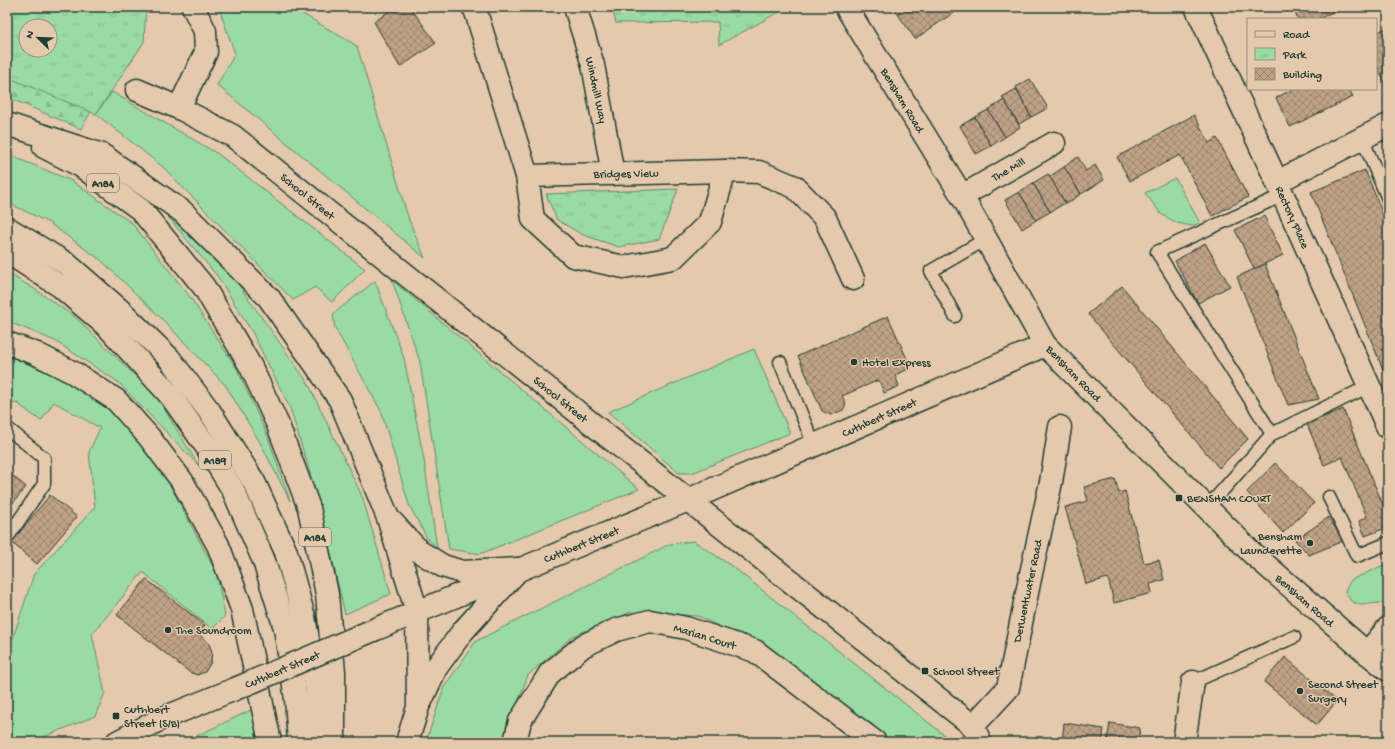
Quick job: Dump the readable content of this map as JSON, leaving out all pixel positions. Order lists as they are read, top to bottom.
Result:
{
  "streets": {
    "main road": [
      "Windmill Way",
      "Bensham Road",
      "The Mill",
      "Bridges View",
      "A184",
      "School Street",
      "Rectory Place",
      "Cuthbert Street",
      "A189",
      "Derwentwater Road",
      "Marian Court"
    ]
  },
  "crossings": [
    ["Windmill Way", "Bridges View"],
    ["Bensham Road", "The Mill"],
    ["Bensham Road", "Cuthbert Street"],
    ["School Street", "Cuthbert Street"],
    ["School Street", "Derwentwater Road"]
  ],
  "places": {
    "other": [
      "Hotel Express",
      "Bensham Launderette",
      "The Soundroom",
      "Second Street Surgery"
    ],
    "transit": ["BENSHAM COURT", "School Street", "Cuthbert Street (S/B)"]
  },
  "legend": ["Road", "Park", "Building"],
  "north": "top left"
}
